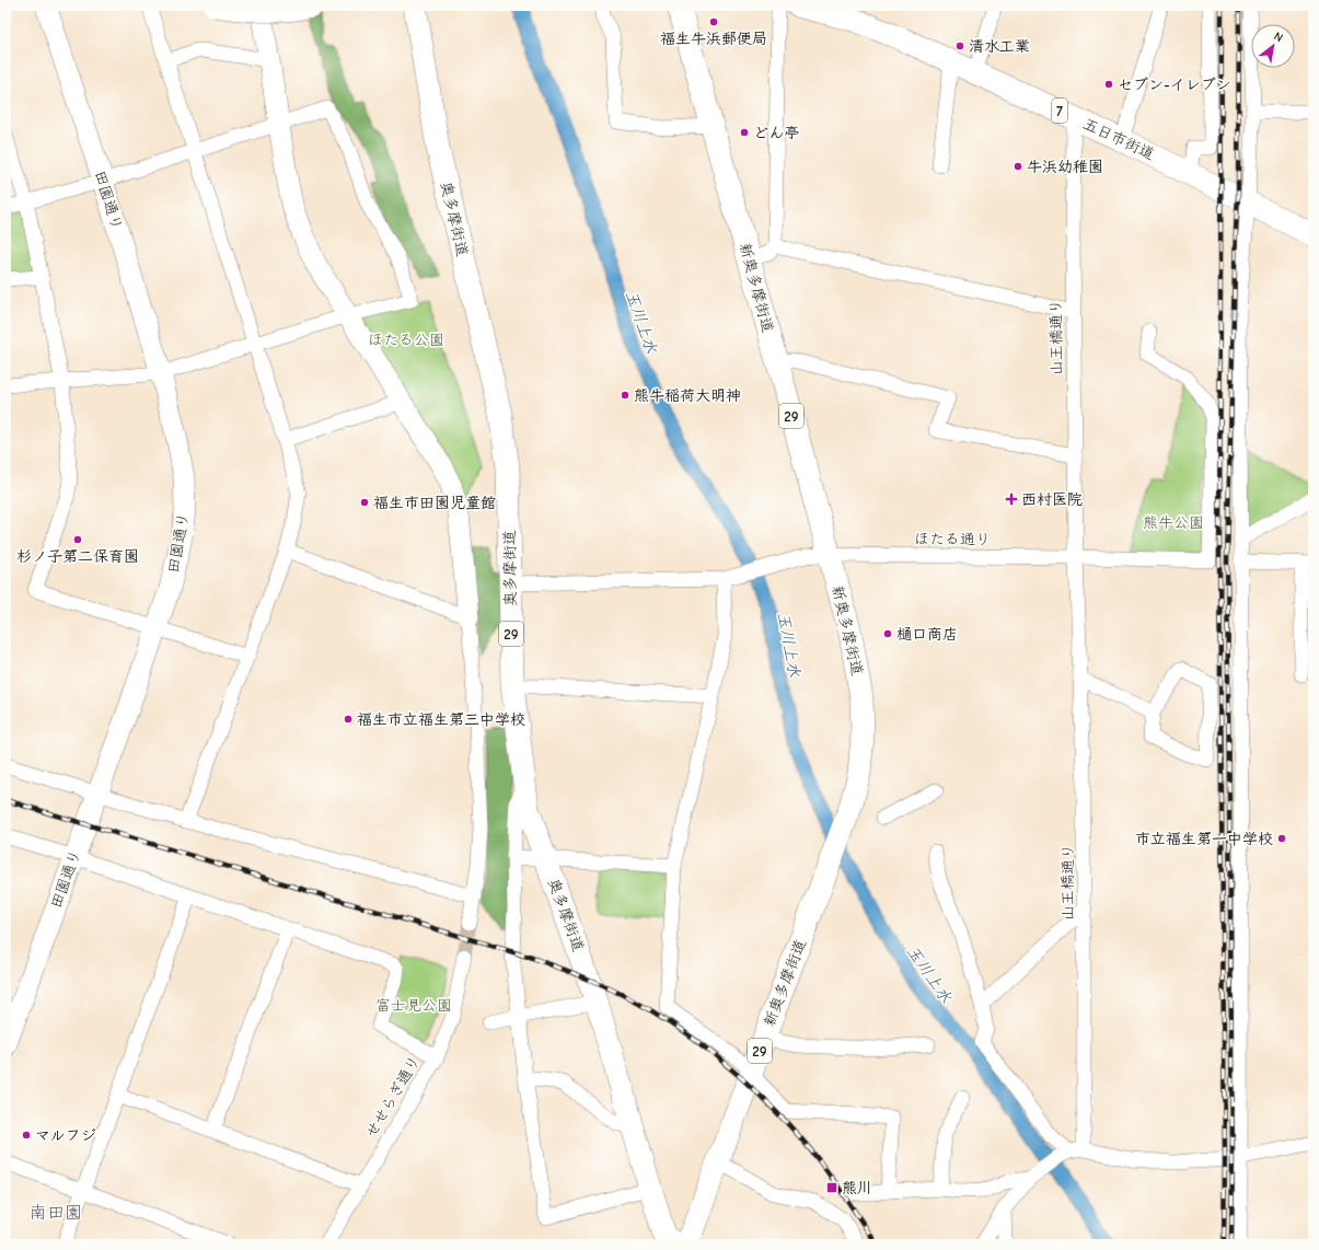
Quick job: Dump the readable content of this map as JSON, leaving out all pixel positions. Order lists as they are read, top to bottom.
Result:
{
  "streets": {
    "main road": [
      "7",
      "五日市街道",
      "奥多摩街道",
      "新奥多摩街道",
      "29"
    ],
    "street": [
      "田園通り",
      "山王橋通り",
      "ほたる通り",
      "せせらぎ通り"
    ]
  },
  "crossings": [
    ["五日市街道", "山王橋通り"],
    ["奥多摩街道", "新奥多摩街道"],
    ["奥多摩街道", "ほたる通り"],
    ["新奥多摩街道", "ほたる通り"],
    ["山王橋通り", "ほたる通り"]
  ],
  "districts": ["南田園"],
  "water": ["玉川上水"],
  "parks": ["ほたる公園", "熊牛公園", "富士見公園"],
  "places": {
    "other": [
      "福生牛浜郵便局",
      "清水工業",
      "セブン-イレブン",
      "どん亭",
      "牛浜幼稚園",
      "熊牛稲荷大明神",
      "福生市田園児童館",
      "杉ノ子第二保育園",
      "樋口商店",
      "福生市立福生第三中学校",
      "市立福生第一中学校",
      "マルフジ"
    ],
    "health": ["西村医院"],
    "transit": ["熊川"]
  },
  "north": "top right"
}
